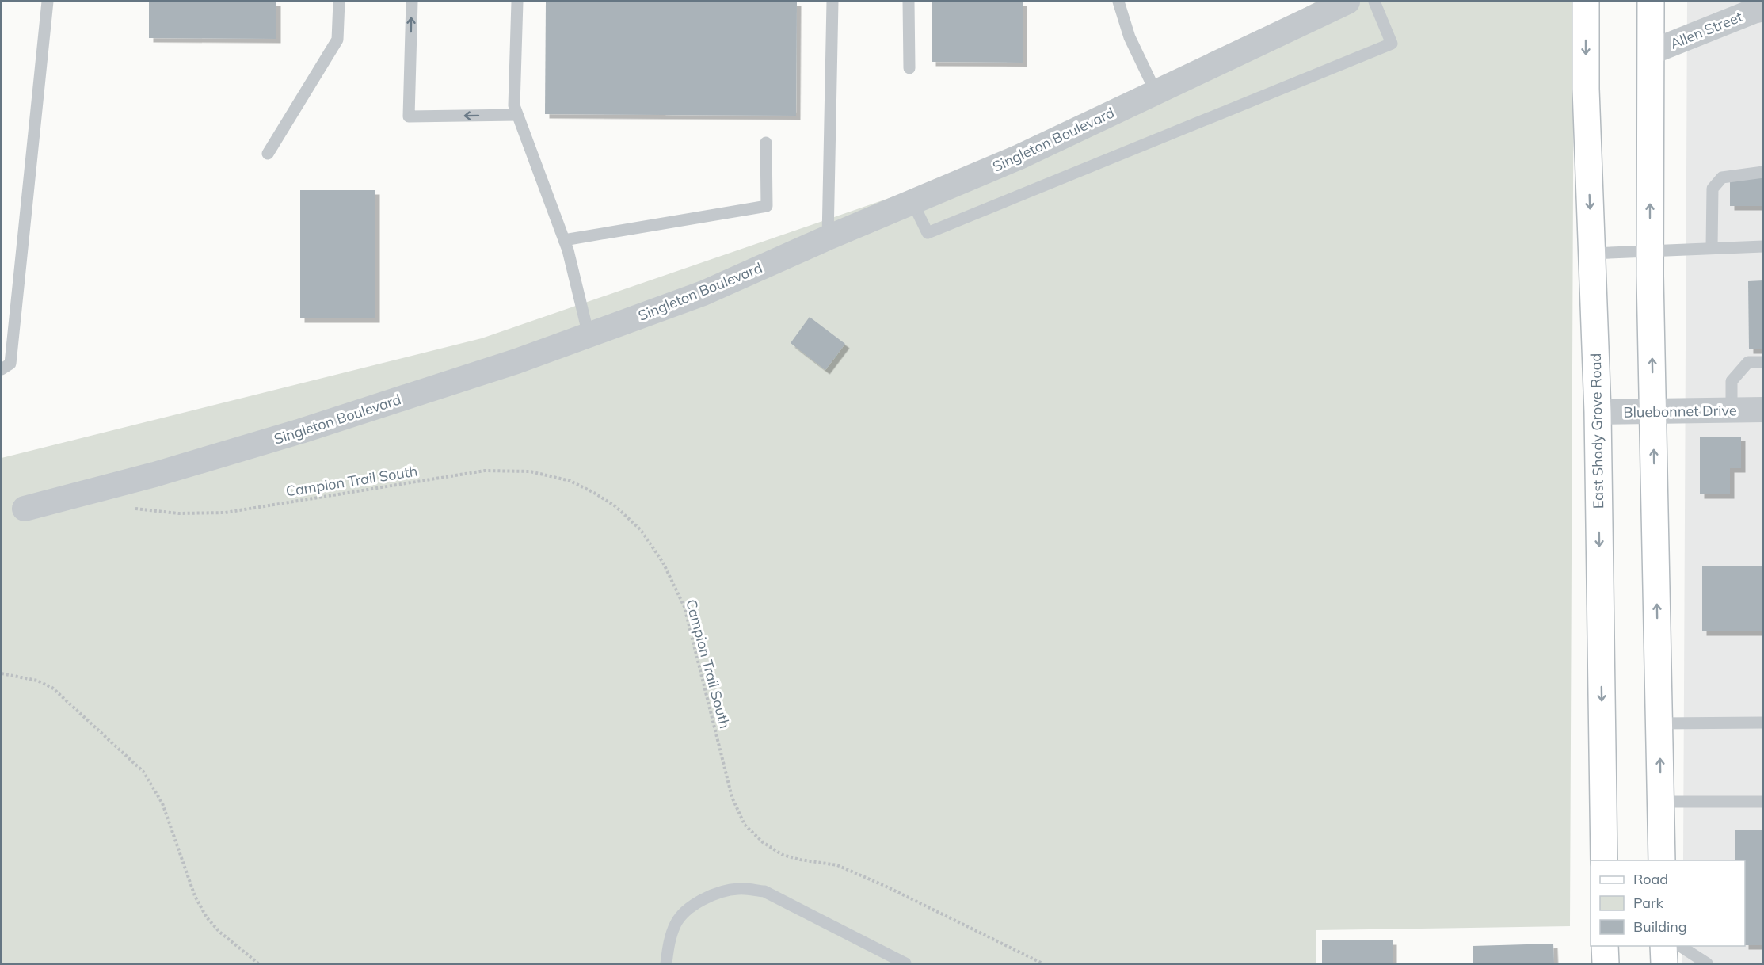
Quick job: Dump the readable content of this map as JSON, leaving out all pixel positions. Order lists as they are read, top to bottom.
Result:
{
  "streets": {
    "main road": ["East Shady Grove Road"],
    "street": ["Allen Street", "Singleton Boulevard", "Bluebonnet Drive"],
    "path": ["Campion Trail South"]
  },
  "crossings": [
    ["Bluebonnet Drive", "East Shady Grove Road"]
  ],
  "legend": ["Road", "Park", "Building"]
}
